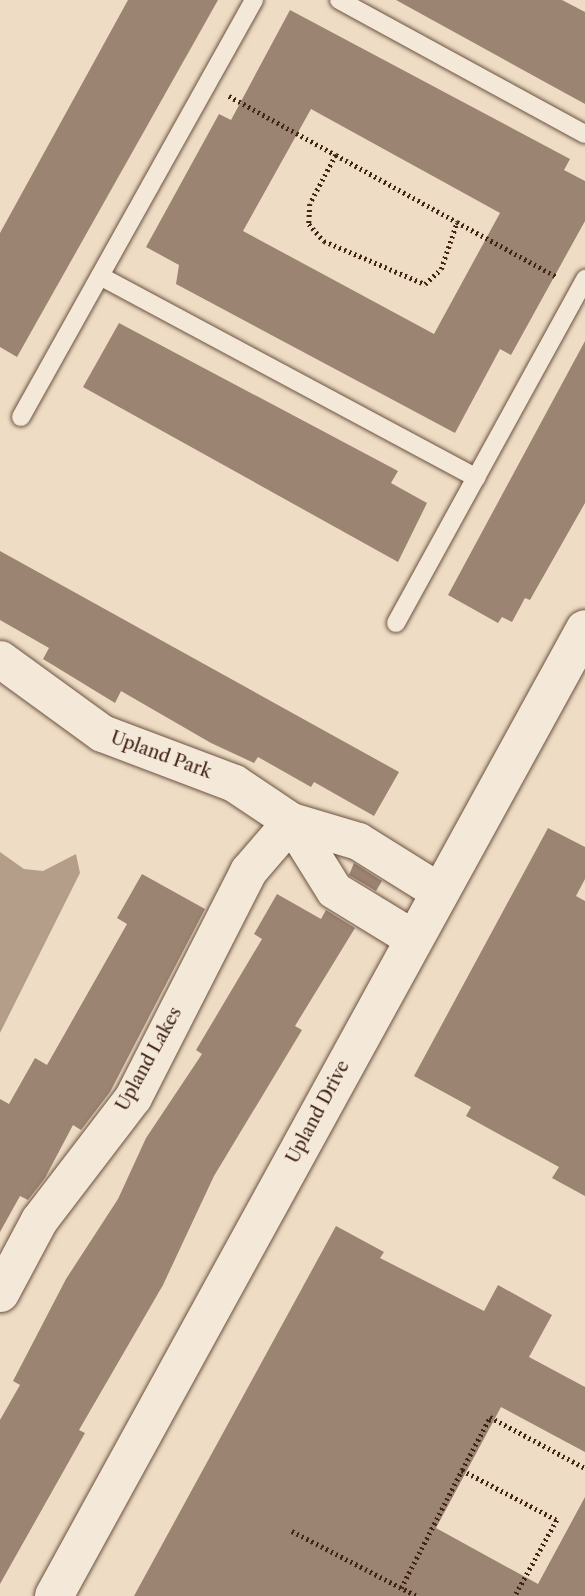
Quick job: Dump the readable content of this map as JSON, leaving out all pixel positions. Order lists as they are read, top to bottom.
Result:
{
  "streets": {
    "street": ["Upland Park", "Upland Lakes", "Upland Drive"]
  },
  "crossings": [
    ["Upland Park", "Upland Lakes"],
    ["Upland Park", "Upland Drive"]
  ]
}
